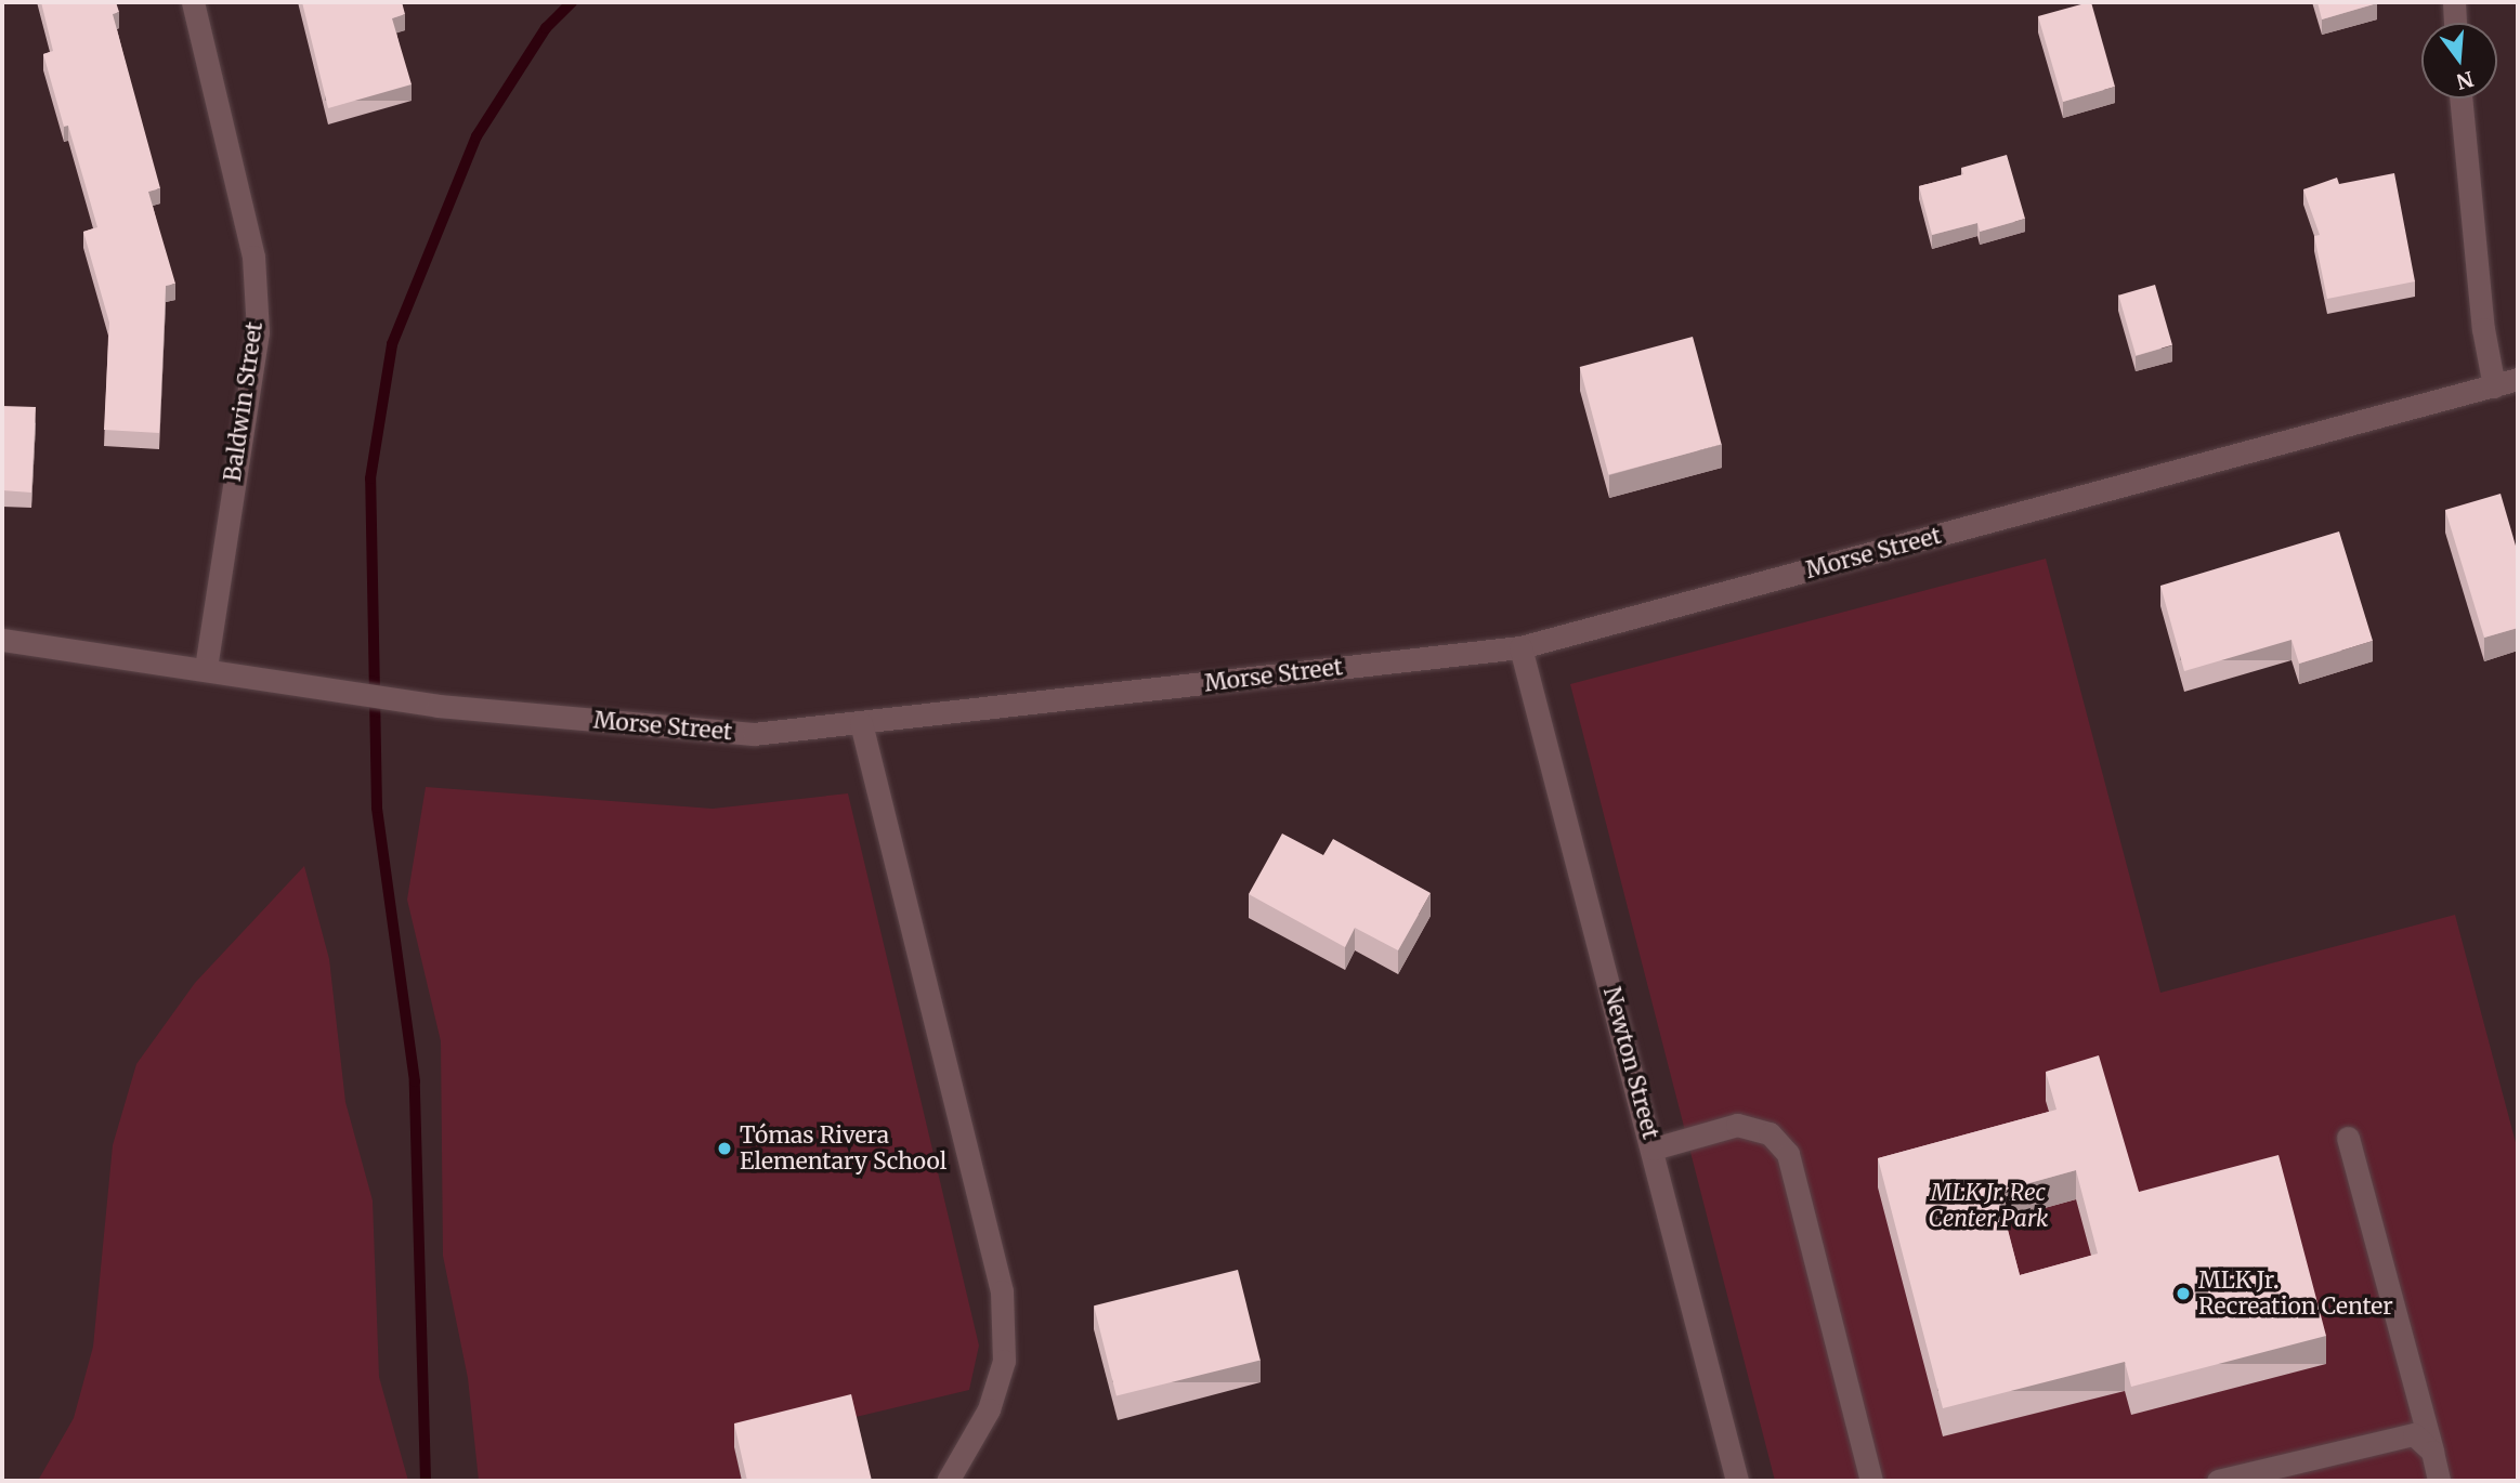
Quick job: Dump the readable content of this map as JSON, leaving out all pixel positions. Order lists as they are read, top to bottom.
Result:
{
  "streets": {
    "street": ["Baldwin Street", "Morse Street", "Newton Street"]
  },
  "crossings": [
    ["Baldwin Street", "Morse Street"],
    ["Morse Street", "Newton Street"]
  ],
  "parks": ["MLK Jr. Rec Center Park"],
  "places": ["Tómas Rivera Elementary School", "MLK Jr. Recreation Center"],
  "north": "bottom"
}
